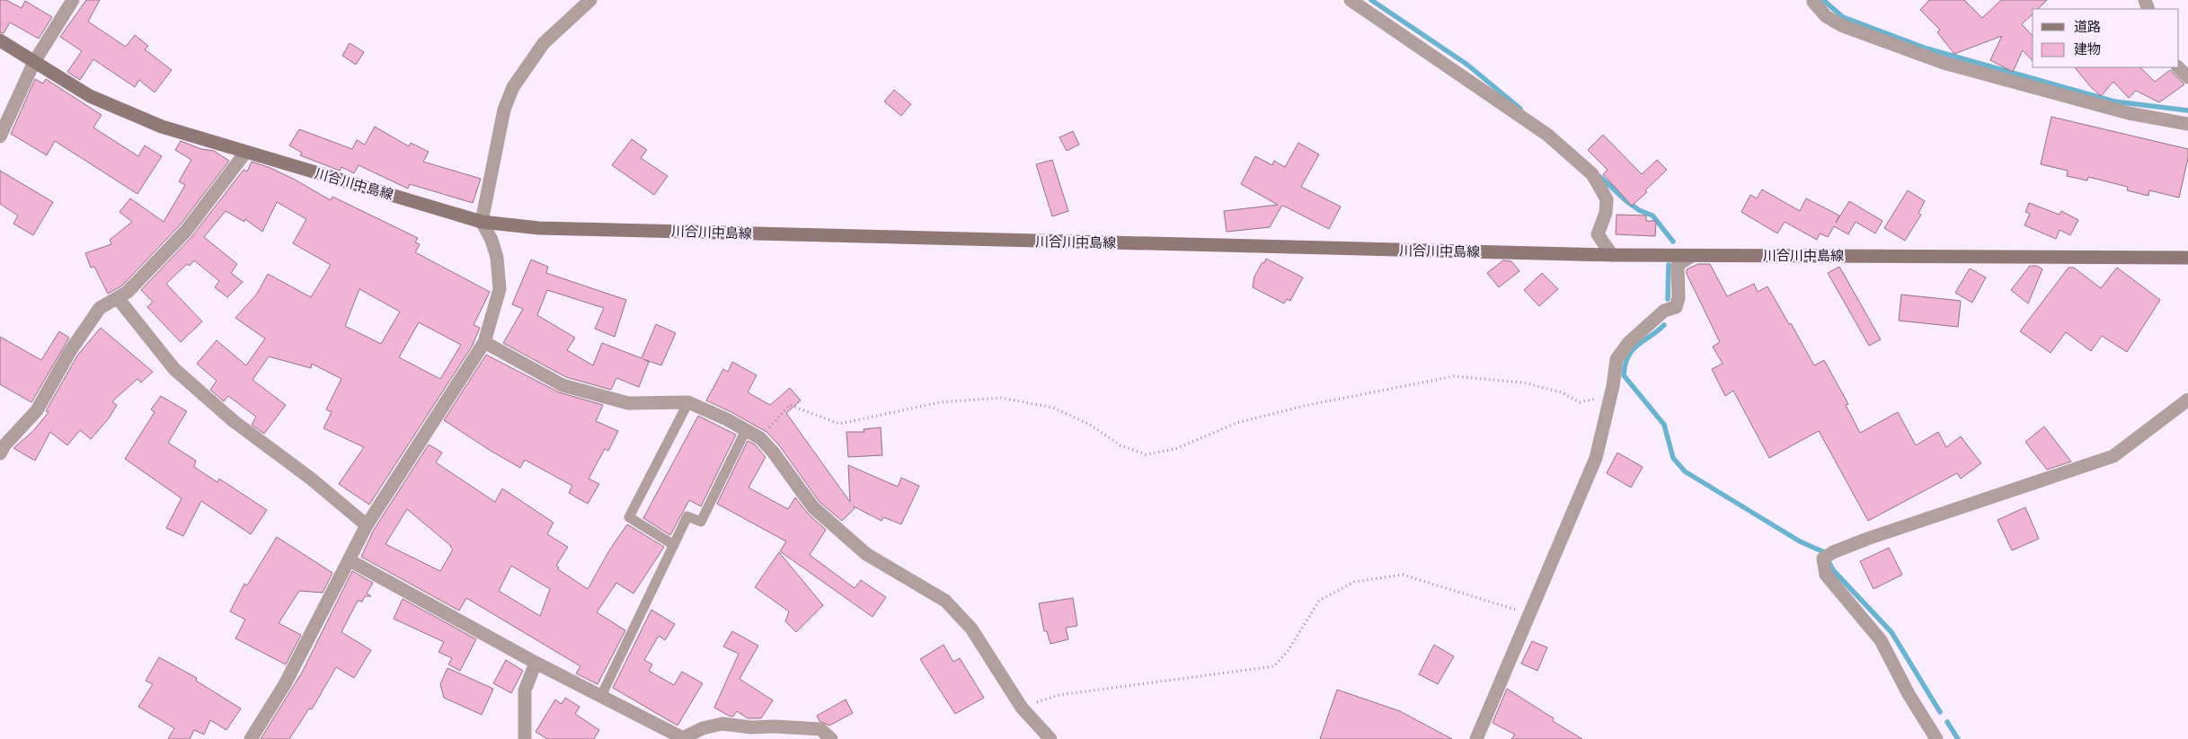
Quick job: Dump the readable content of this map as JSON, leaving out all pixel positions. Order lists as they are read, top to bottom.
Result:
{
  "streets": {
    "main road": ["川合川中島線"]
  },
  "legend": ["道路", "建物"]
}
